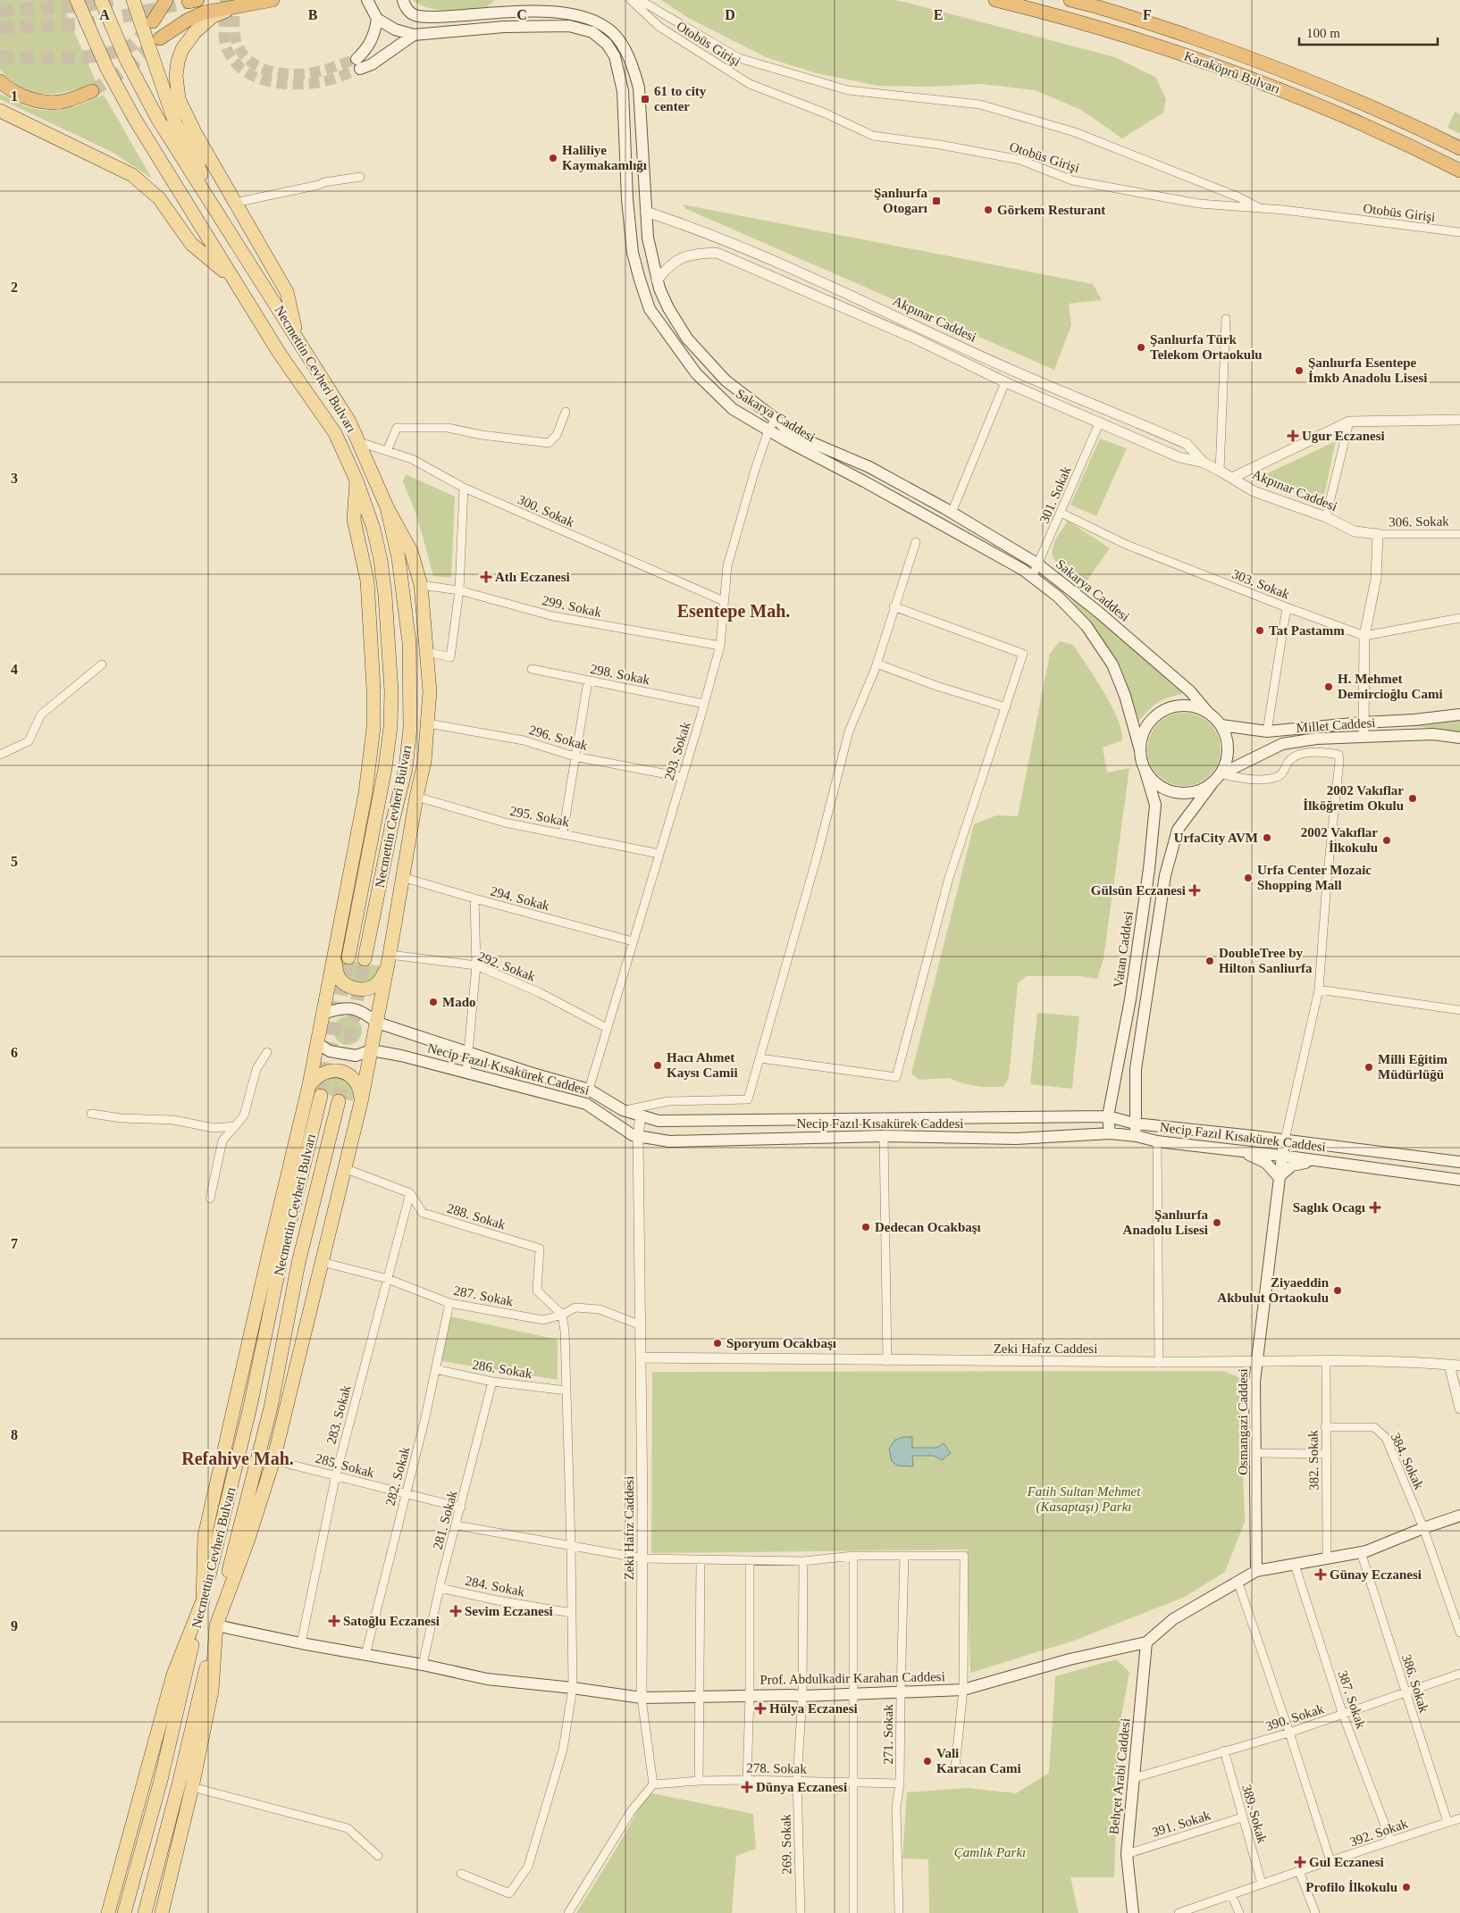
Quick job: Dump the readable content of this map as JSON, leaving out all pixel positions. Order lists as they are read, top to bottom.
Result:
{
  "streets": {
    "highway": ["Karaköprü Bulvarı"],
    "main road": [
      "Necmettin Cevheri Bulvarı",
      "Sakarya Caddesi",
      "Millet Caddesi",
      "Vatan Caddesi",
      "Necip Fazıl Kısakürek Caddesi",
      "Osmangazi Caddesi",
      "Prof. Abdulkadir Karahan Caddesi",
      "Behçet Arabi Caddesi"
    ],
    "street": [
      "Otobüs Girişi",
      "Akpınar Caddesi",
      "301. Sokak",
      "300. Sokak",
      "306. Sokak",
      "303. Sokak",
      "299. Sokak",
      "298. Sokak",
      "296. Sokak",
      "293. Sokak",
      "295. Sokak",
      "294. Sokak",
      "292. Sokak",
      "288. Sokak",
      "287. Sokak",
      "Zeki Hafız Caddesi",
      "286. Sokak",
      "283. Sokak",
      "382. Sokak",
      "384. Sokak",
      "285. Sokak",
      "282. Sokak",
      "281. Sokak",
      "284. Sokak",
      "386. Sokak",
      "387. Sokak",
      "390. Sokak",
      "271. Sokak",
      "278. Sokak",
      "389. Sokak",
      "391. Sokak",
      "392. Sokak",
      "269. Sokak"
    ]
  },
  "crossings": [
    ["Akpınar Caddesi", "Sakarya Caddesi"],
    ["Akpınar Caddesi", "301. Sokak"],
    ["Akpınar Caddesi", "306. Sokak"],
    ["Necmettin Cevheri Bulvarı", "300. Sokak"],
    ["Necmettin Cevheri Bulvarı", "Prof. Abdulkadir Karahan Caddesi"],
    ["Sakarya Caddesi", "301. Sokak"],
    ["Sakarya Caddesi", "Millet Caddesi"],
    ["Sakarya Caddesi", "293. Sokak"],
    ["Sakarya Caddesi", "Vatan Caddesi"],
    ["301. Sokak", "303. Sokak"],
    ["300. Sokak", "293. Sokak"],
    ["299. Sokak", "293. Sokak"],
    ["298. Sokak", "293. Sokak"],
    ["Millet Caddesi", "Vatan Caddesi"],
    ["296. Sokak", "293. Sokak"],
    ["293. Sokak", "295. Sokak"],
    ["293. Sokak", "294. Sokak"],
    ["293. Sokak", "292. Sokak"],
    ["293. Sokak", "Necip Fazıl Kısakürek Caddesi"],
    ["Vatan Caddesi", "Necip Fazıl Kısakürek Caddesi"],
    ["Necip Fazıl Kısakürek Caddesi", "Zeki Hafız Caddesi"],
    ["Necip Fazıl Kısakürek Caddesi", "Osmangazi Caddesi"],
    ["288. Sokak", "287. Sokak"],
    ["288. Sokak", "283. Sokak"],
    ["287. Sokak", "Zeki Hafız Caddesi"],
    ["287. Sokak", "283. Sokak"],
    ["287. Sokak", "282. Sokak"],
    ["Zeki Hafız Caddesi", "Osmangazi Caddesi"],
    ["Zeki Hafız Caddesi", "382. Sokak"],
    ["Zeki Hafız Caddesi", "Prof. Abdulkadir Karahan Caddesi"],
    ["286. Sokak", "282. Sokak"],
    ["286. Sokak", "281. Sokak"],
    ["283. Sokak", "285. Sokak"],
    ["283. Sokak", "Prof. Abdulkadir Karahan Caddesi"],
    ["Osmangazi Caddesi", "Prof. Abdulkadir Karahan Caddesi"],
    ["382. Sokak", "384. Sokak"],
    ["382. Sokak", "Prof. Abdulkadir Karahan Caddesi"],
    ["384. Sokak", "Prof. Abdulkadir Karahan Caddesi"],
    ["285. Sokak", "282. Sokak"],
    ["285. Sokak", "281. Sokak"],
    ["282. Sokak", "Prof. Abdulkadir Karahan Caddesi"],
    ["281. Sokak", "284. Sokak"],
    ["281. Sokak", "Prof. Abdulkadir Karahan Caddesi"],
    ["Prof. Abdulkadir Karahan Caddesi", "386. Sokak"],
    ["Prof. Abdulkadir Karahan Caddesi", "387. Sokak"],
    ["Prof. Abdulkadir Karahan Caddesi", "271. Sokak"],
    ["Prof. Abdulkadir Karahan Caddesi", "Behçet Arabi Caddesi"],
    ["Prof. Abdulkadir Karahan Caddesi", "269. Sokak"],
    ["386. Sokak", "390. Sokak"],
    ["386. Sokak", "392. Sokak"],
    ["387. Sokak", "390. Sokak"],
    ["387. Sokak", "392. Sokak"],
    ["390. Sokak", "Behçet Arabi Caddesi"],
    ["390. Sokak", "389. Sokak"],
    ["271. Sokak", "278. Sokak"],
    ["278. Sokak", "269. Sokak"],
    ["Behçet Arabi Caddesi", "391. Sokak"],
    ["389. Sokak", "391. Sokak"],
    ["389. Sokak", "392. Sokak"]
  ],
  "districts": ["Esentepe Mah.", "Refahiye Mah."],
  "parks": ["Fatih Sultan Mehmet (Kasaptaşı) Parkı", "Çamlık Parkı"],
  "places": {
    "transit": ["61 to city center", "Şanlıurfa Otogarı"],
    "other": [
      "Haliliye Kaymakamlığı",
      "Görkem Resturant",
      "Şanlıurfa Türk Telekom Ortaokulu",
      "Şanlıurfa Esentepe İmkb Anadolu Lisesi",
      "Tat Pastamm",
      "H. Mehmet Demircioğlu Cami",
      "2002 Vakıflar İlköğretim Okulu",
      "UrfaCity AVM",
      "2002 Vakıflar İlkokulu",
      "Urfa Center Mozaic Shopping Mall",
      "DoubleTree by Hilton Sanliurfa",
      "Mado",
      "Hacı Ahmet Kaysı Camii",
      "Milli Eğitim Müdürlüğü",
      "Şanlıurfa Anadolu Lisesi",
      "Dedecan Ocakbaşı",
      "Ziyaeddin Akbulut Ortaokulu",
      "Sporyum Ocakbaşı",
      "Vali Karacan Cami",
      "Profilo İlkokulu"
    ],
    "health": [
      "Ugur Eczanesi",
      "Atlı Eczanesi",
      "Gülsün Eczanesi",
      "Saglık Ocagı",
      "Günay Eczanesi",
      "Sevim Eczanesi",
      "Satoğlu Eczanesi",
      "Hülya Eczanesi",
      "Dünya Eczanesi",
      "Gul Eczanesi"
    ]
  },
  "scale_bar": "100 m",
  "grid": {
    "columns": [
      "A",
      "B",
      "C",
      "D",
      "E",
      "F"
    ],
    "rows": [
      "1",
      "2",
      "3",
      "4",
      "5",
      "6",
      "7",
      "8",
      "9"
    ]
  }
}
